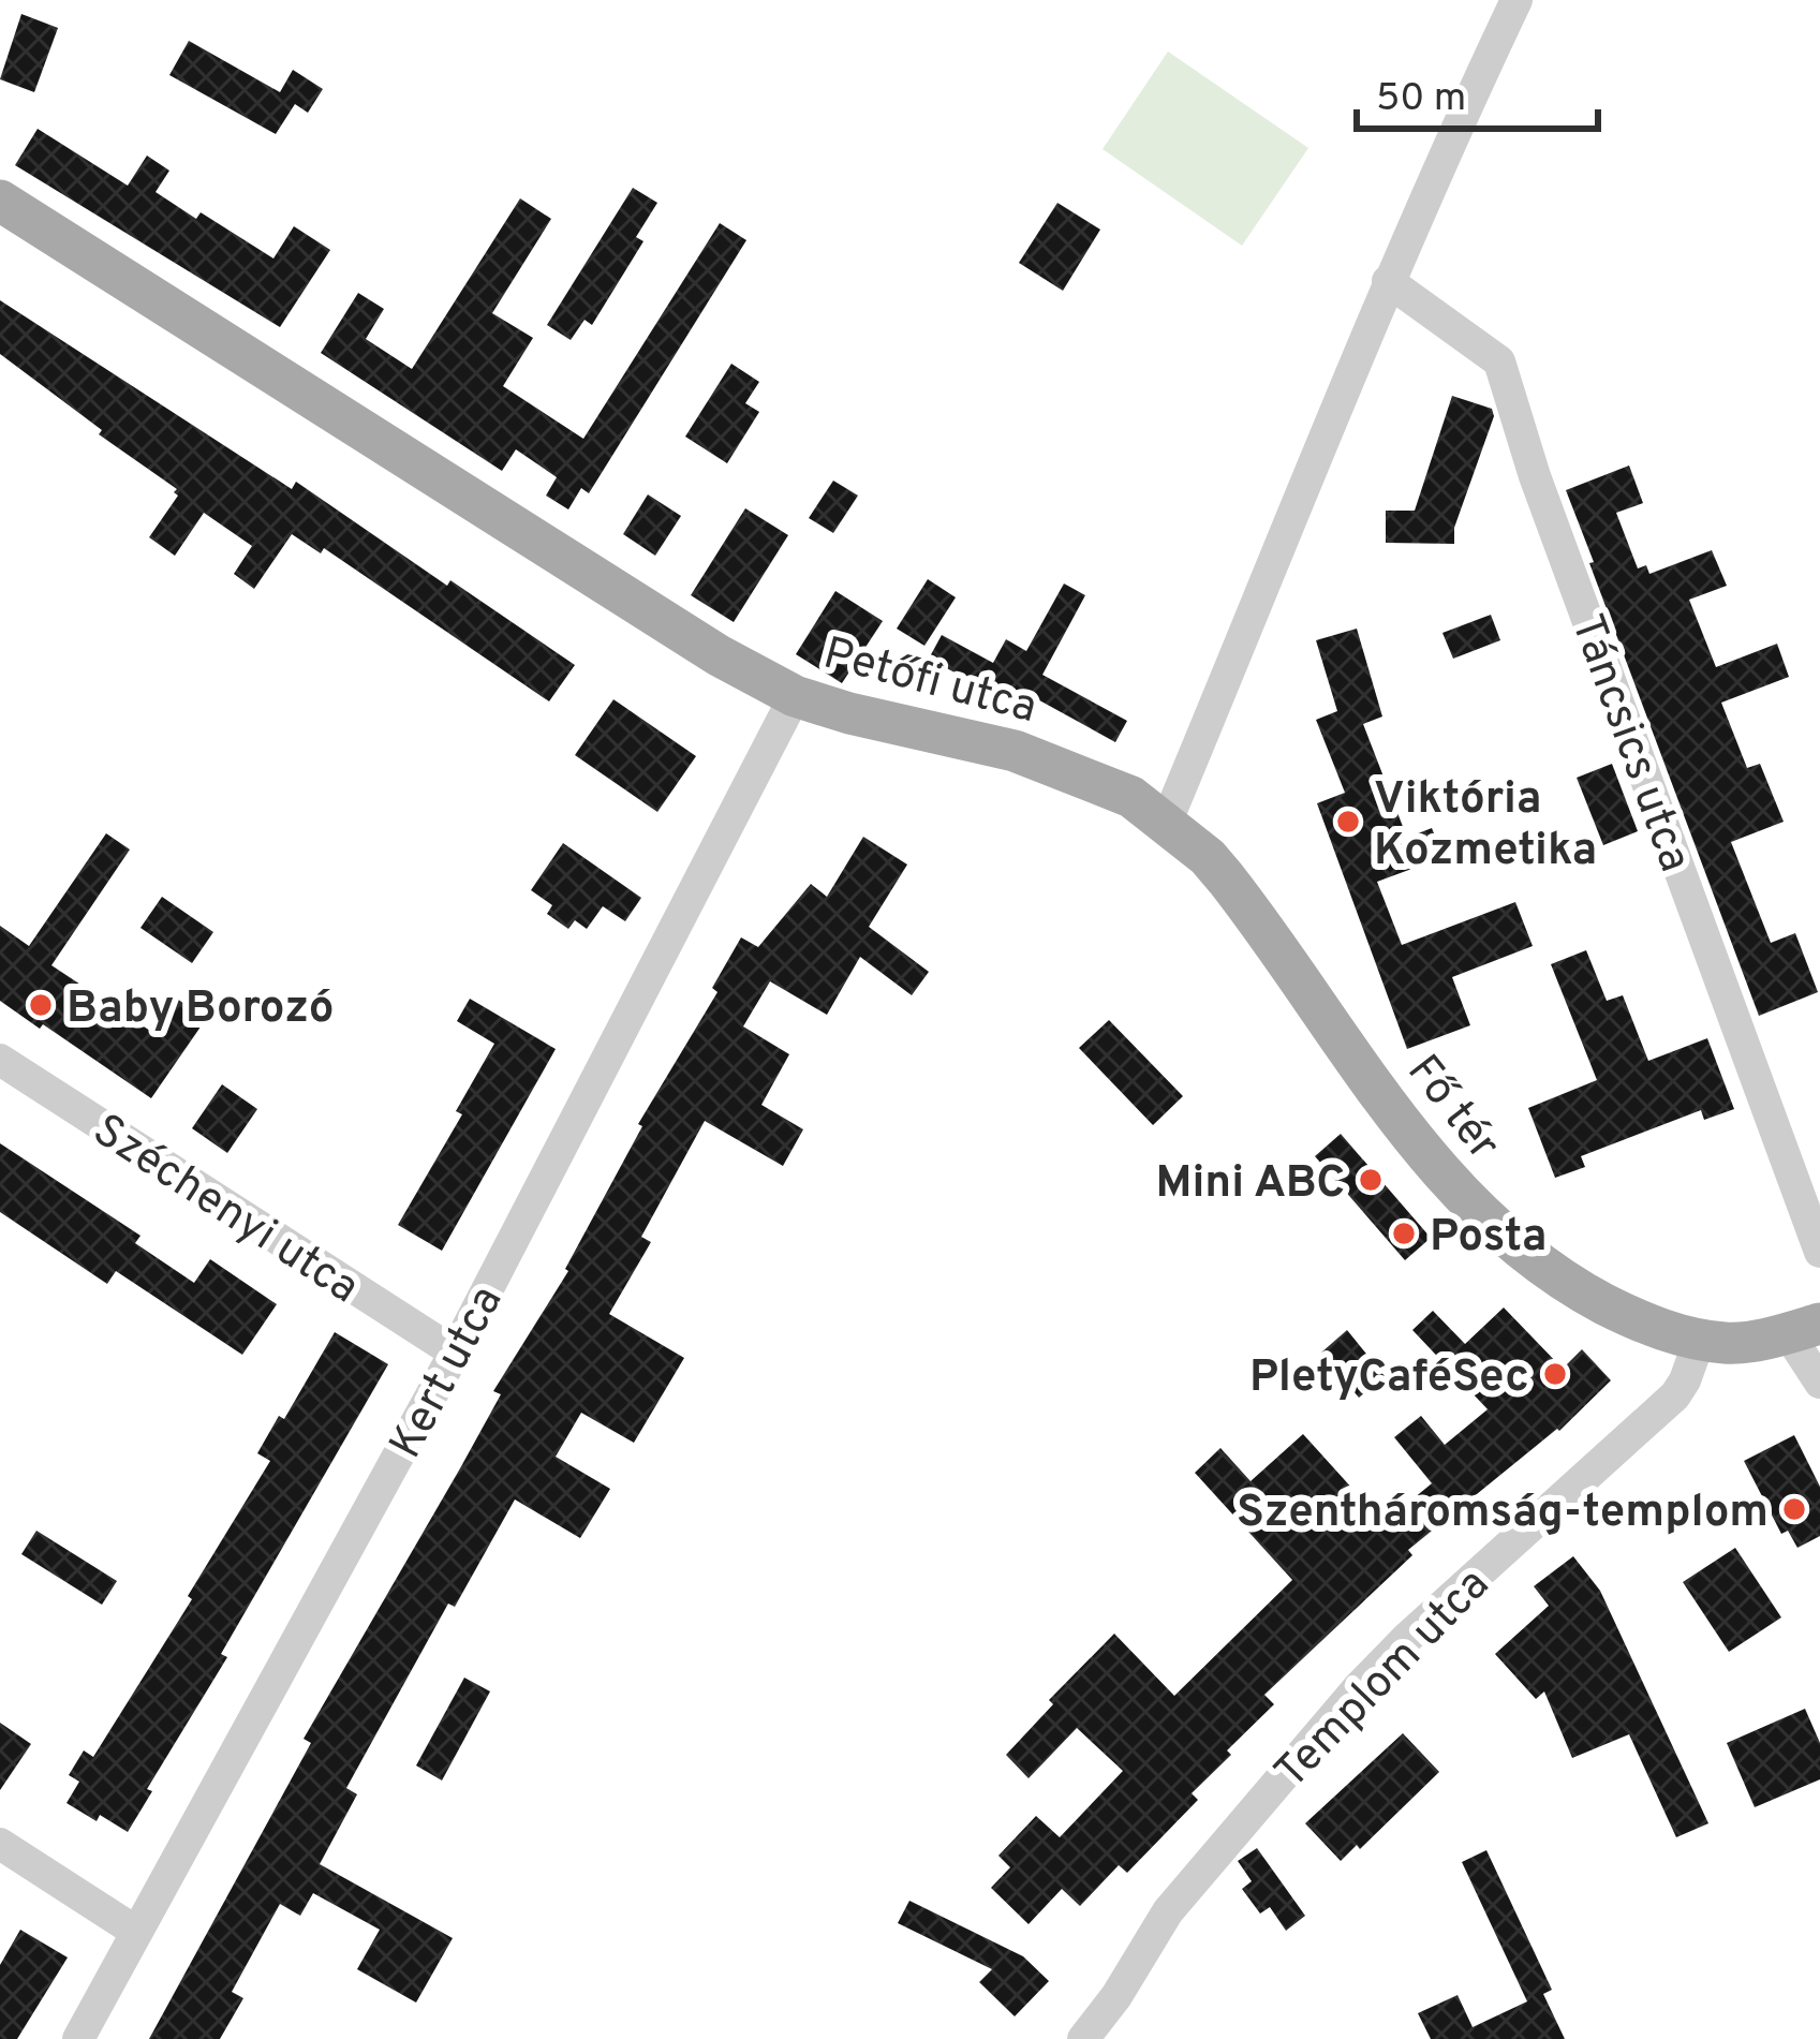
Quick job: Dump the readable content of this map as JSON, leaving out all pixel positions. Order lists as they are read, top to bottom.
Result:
{
  "streets": {
    "main road": ["Petőfi utca", "Fő tér"],
    "street": [
      "Táncsics utca",
      "Széchenyi utca",
      "Kert utca",
      "Templom utca"
    ]
  },
  "crossings": [
    ["Petőfi utca", "Fő tér"],
    ["Petőfi utca", "Kert utca"],
    ["Fő tér", "Templom utca"],
    ["Széchenyi utca", "Kert utca"]
  ],
  "places": [
    "Viktória Kozmetika",
    "Baby Borozó",
    "Mini ABC",
    "Posta",
    "PletyCaféSec",
    "Szentháromság-templom"
  ],
  "scale_bar": "50 m"
}
